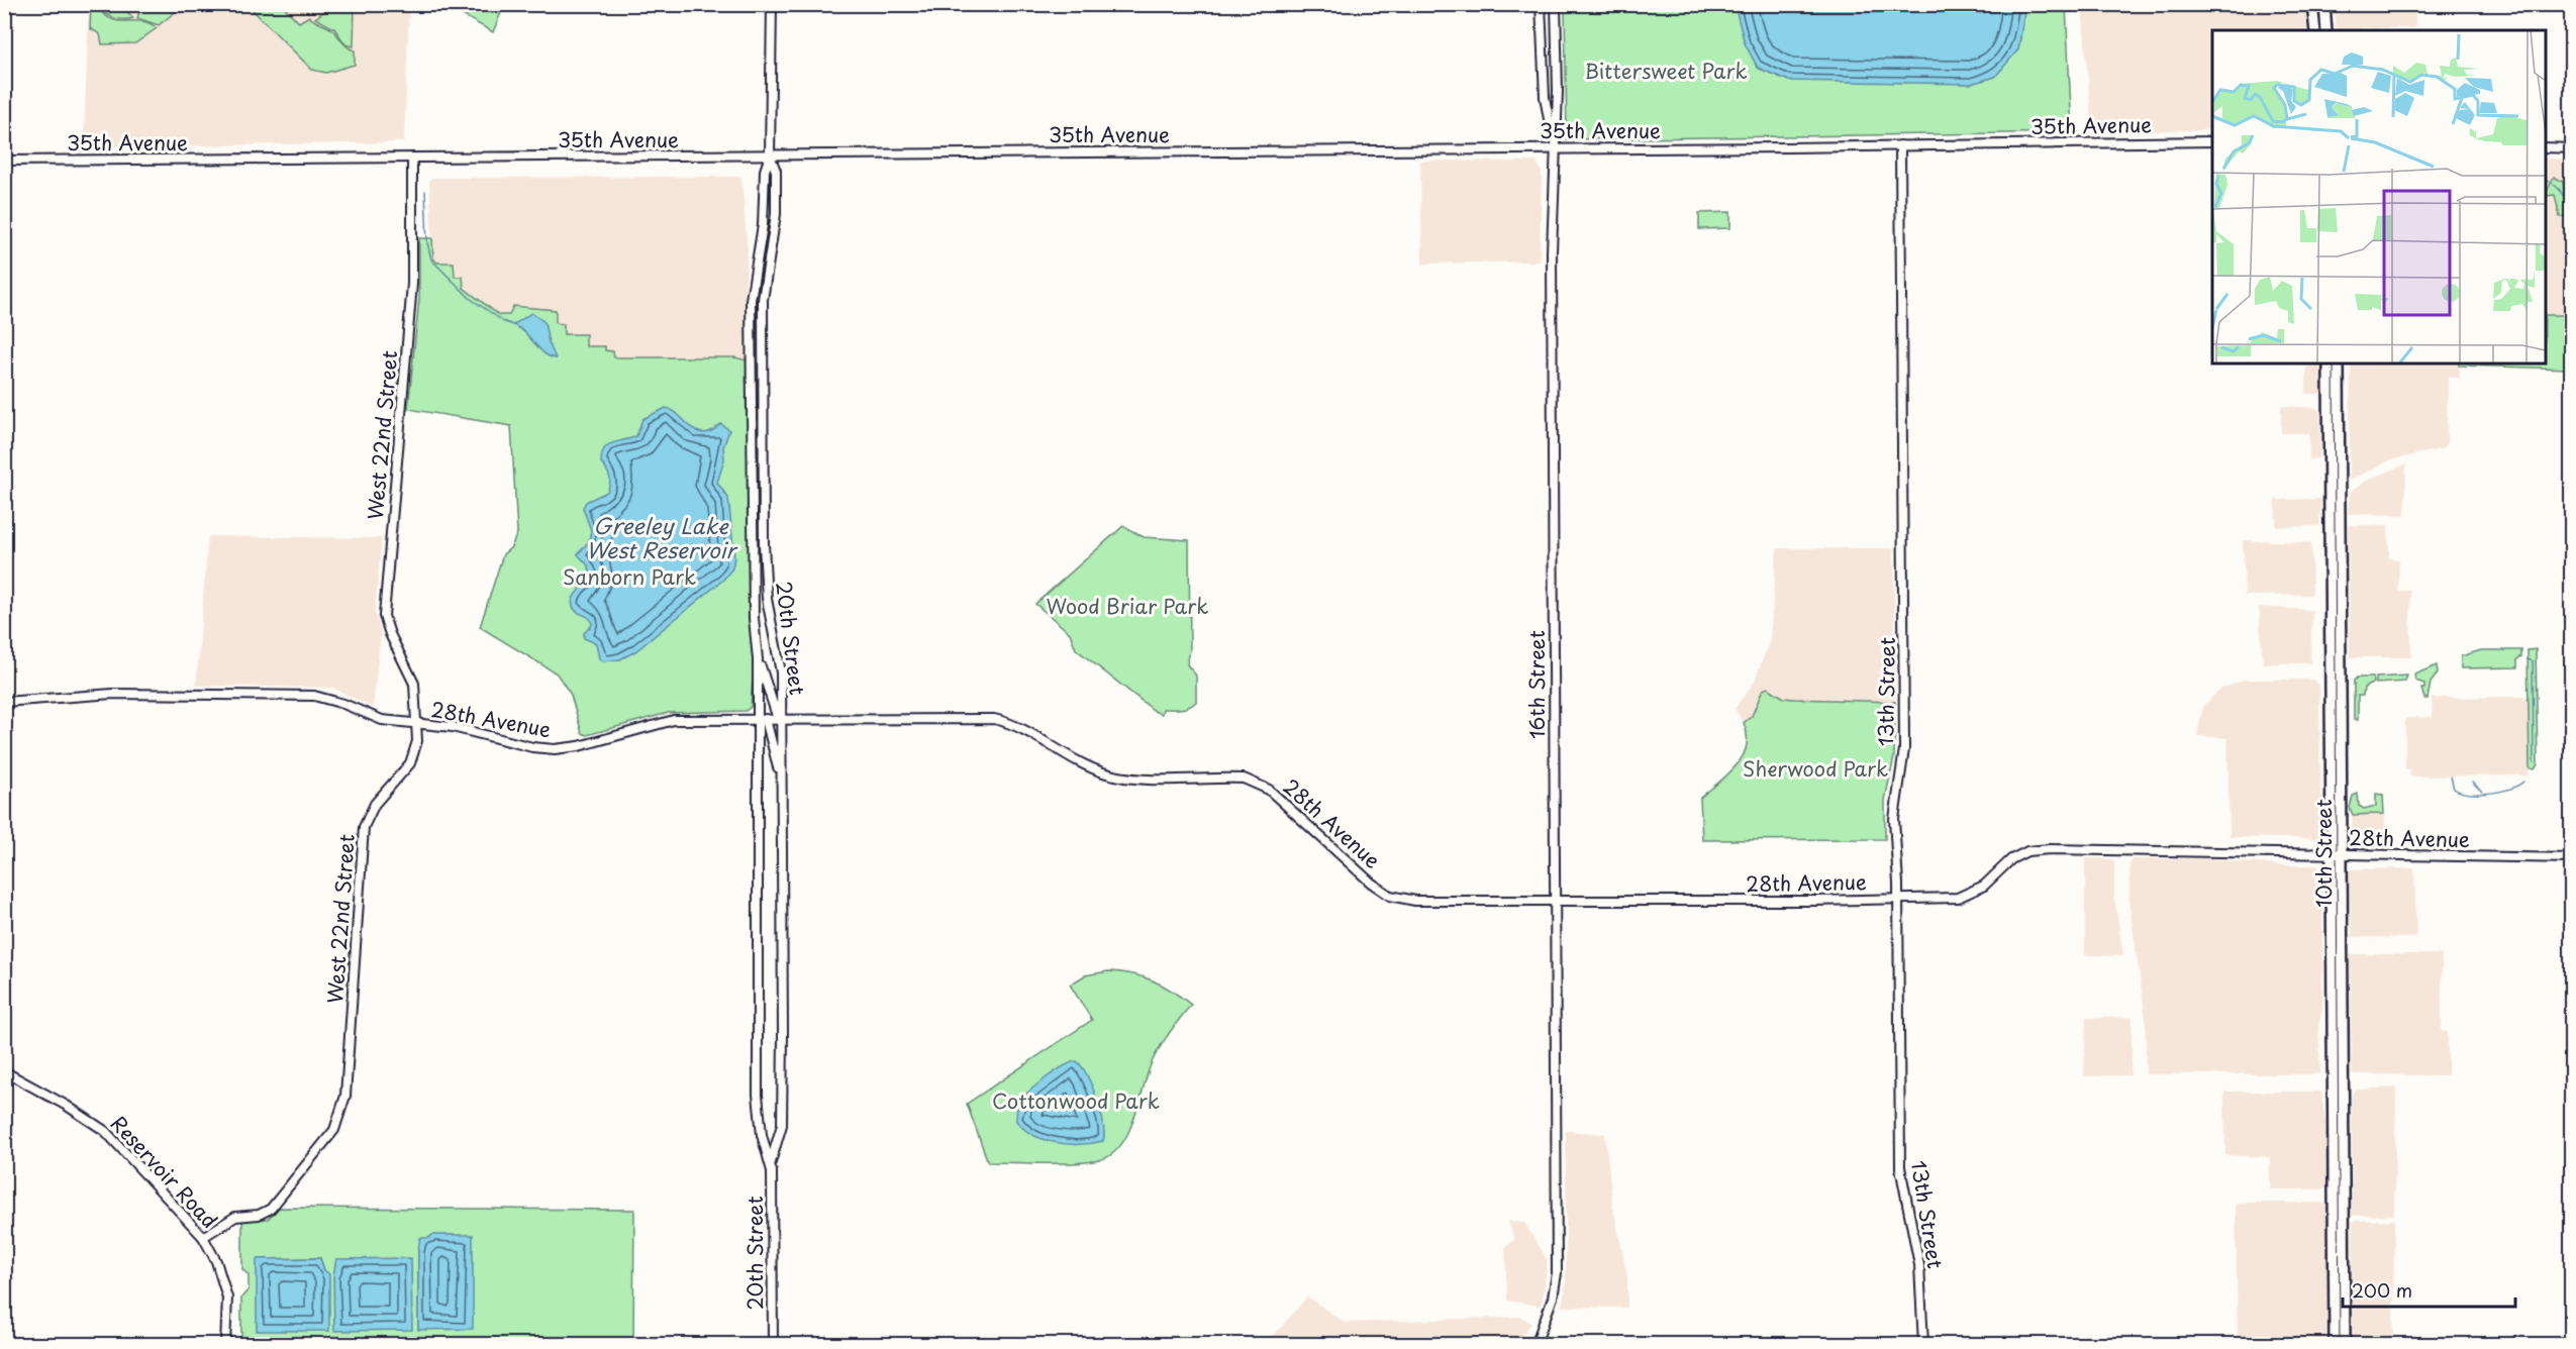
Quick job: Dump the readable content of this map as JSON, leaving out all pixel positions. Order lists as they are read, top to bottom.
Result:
{
  "streets": {
    "main road": [
      "35th Avenue",
      "West 22nd Street",
      "20th Street",
      "16th Street",
      "13th Street",
      "28th Avenue",
      "10th Street",
      "Reservoir Road"
    ]
  },
  "crossings": [
    ["35th Avenue", "West 22nd Street"],
    ["35th Avenue", "20th Street"],
    ["35th Avenue", "16th Street"],
    ["35th Avenue", "13th Street"],
    ["West 22nd Street", "28th Avenue"],
    ["West 22nd Street", "Reservoir Road"],
    ["20th Street", "28th Avenue"],
    ["16th Street", "28th Avenue"],
    ["13th Street", "28th Avenue"],
    ["28th Avenue", "10th Street"]
  ],
  "water": ["Greeley Lake West Reservoir"],
  "parks": [
    "Bittersweet Park",
    "Sanborn Park",
    "Wood Briar Park",
    "Sherwood Park",
    "Cottonwood Park"
  ],
  "scale_bar": "200 m"
}
